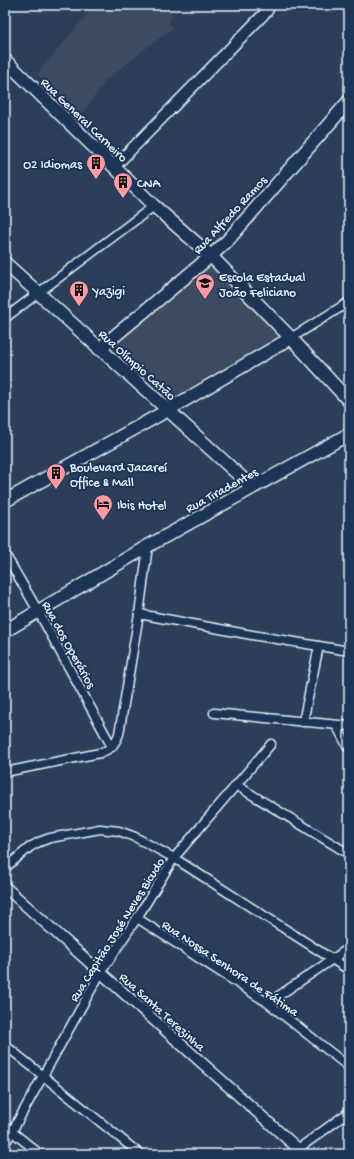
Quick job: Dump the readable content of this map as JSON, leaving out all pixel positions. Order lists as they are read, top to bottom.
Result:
{
  "streets": {
    "main road": [
      "Rua General Carneiro",
      "Rua Alfredo Ramos",
      "Rua Olímpio Catão",
      "Rua Tiradentes"
    ],
    "street": [
      "Rua dos Operários",
      "Rua Capitão José Neves Bicudo",
      "Rua Nossa Senhora de Fátima",
      "Rua Santa Terezinha"
    ]
  },
  "crossings": [
    ["Rua General Carneiro", "Rua Alfredo Ramos"],
    ["Rua Alfredo Ramos", "Rua Olímpio Catão"],
    ["Rua Olímpio Catão", "Rua Tiradentes"],
    ["Rua Tiradentes", "Rua dos Operários"],
    ["Rua Capitão José Neves Bicudo", "Rua Nossa Senhora de Fátima"],
    ["Rua Capitão José Neves Bicudo", "Rua Santa Terezinha"]
  ],
  "places": {
    "building": [
      "O2 Idiomas",
      "CNA",
      "Yazigi",
      "Boulevard Jacareí Office & Mall"
    ],
    "school or university": ["Escola Estadual João Feliciano"],
    "hotel": ["Ibis Hotel"]
  }
}
